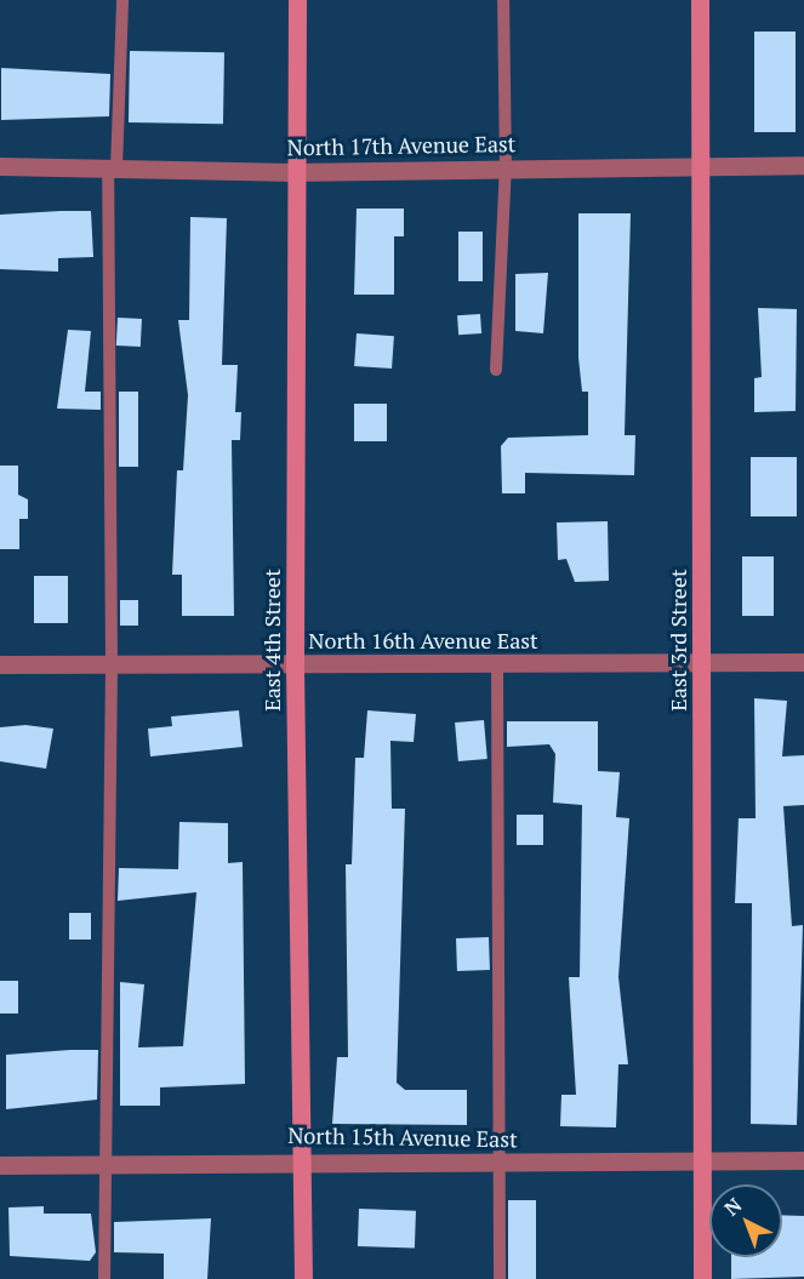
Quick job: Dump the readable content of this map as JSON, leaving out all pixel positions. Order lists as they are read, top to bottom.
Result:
{
  "streets": {
    "main road": ["East 4th Street", "East 3rd Street"],
    "street": ["North 17th Avenue East", "North 16th Avenue East", "North 15th Avenue East"]
  },
  "crossings": [
    ["North 17th Avenue East", "East 4th Street"],
    ["North 17th Avenue East", "East 3rd Street"],
    ["East 4th Street", "North 16th Avenue East"],
    ["East 4th Street", "North 15th Avenue East"],
    ["North 16th Avenue East", "East 3rd Street"],
    ["East 3rd Street", "North 15th Avenue East"]
  ],
  "north": "top left"
}
